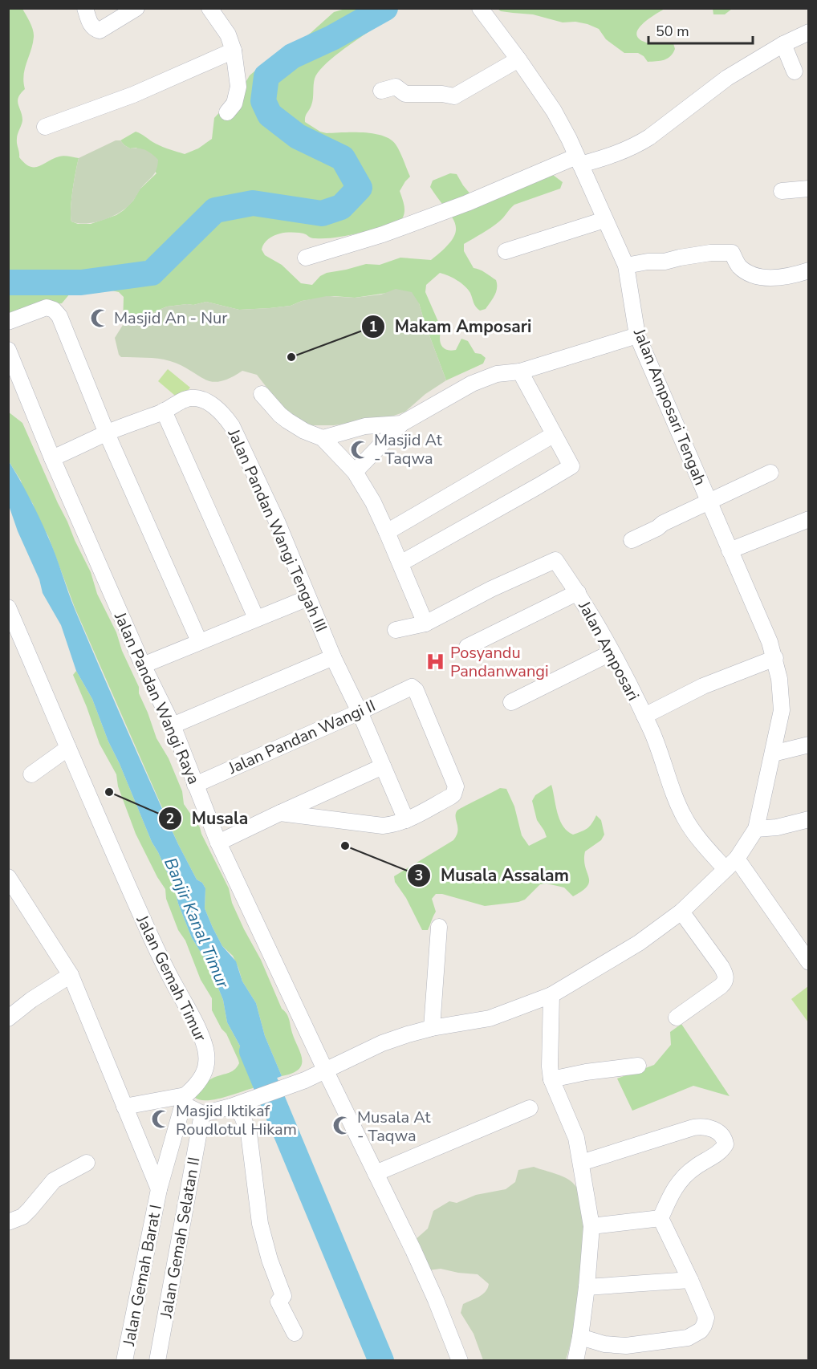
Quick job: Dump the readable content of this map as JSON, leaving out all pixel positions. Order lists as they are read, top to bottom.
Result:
{
  "streets": {
    "street": [
      "Jalan Amposari Tengah",
      "Jalan Pandan Wangi Tengah III",
      "Jalan Amposari",
      "Jalan Pandan Wangi Raya",
      "Jalan Pandan Wangi II",
      "Jalan Gemah Timur",
      "Jalan Gemah Selatan II",
      "Jalan Gemah Barat I"
    ]
  },
  "crossings": [
    ["Jalan Pandan Wangi Tengah III", "Jalan Pandan Wangi Raya"],
    ["Jalan Pandan Wangi Tengah III", "Jalan Pandan Wangi II"],
    ["Jalan Pandan Wangi Raya", "Jalan Pandan Wangi II"],
    ["Jalan Gemah Timur", "Jalan Gemah Barat I"]
  ],
  "water": ["Banjir Kanal Timur"],
  "places": {
    "mosque": [
      "Masjid An - Nur",
      "Masjid At - Taqwa",
      "Masjid Iktikaf Roudlotul Hikam",
      "Musala At - Taqwa"
    ],
    "other": ["Makam Amposari", "Musala", "Musala Assalam"],
    "hospital": ["Posyandu Pandanwangi"]
  },
  "scale_bar": "50 m"
}
